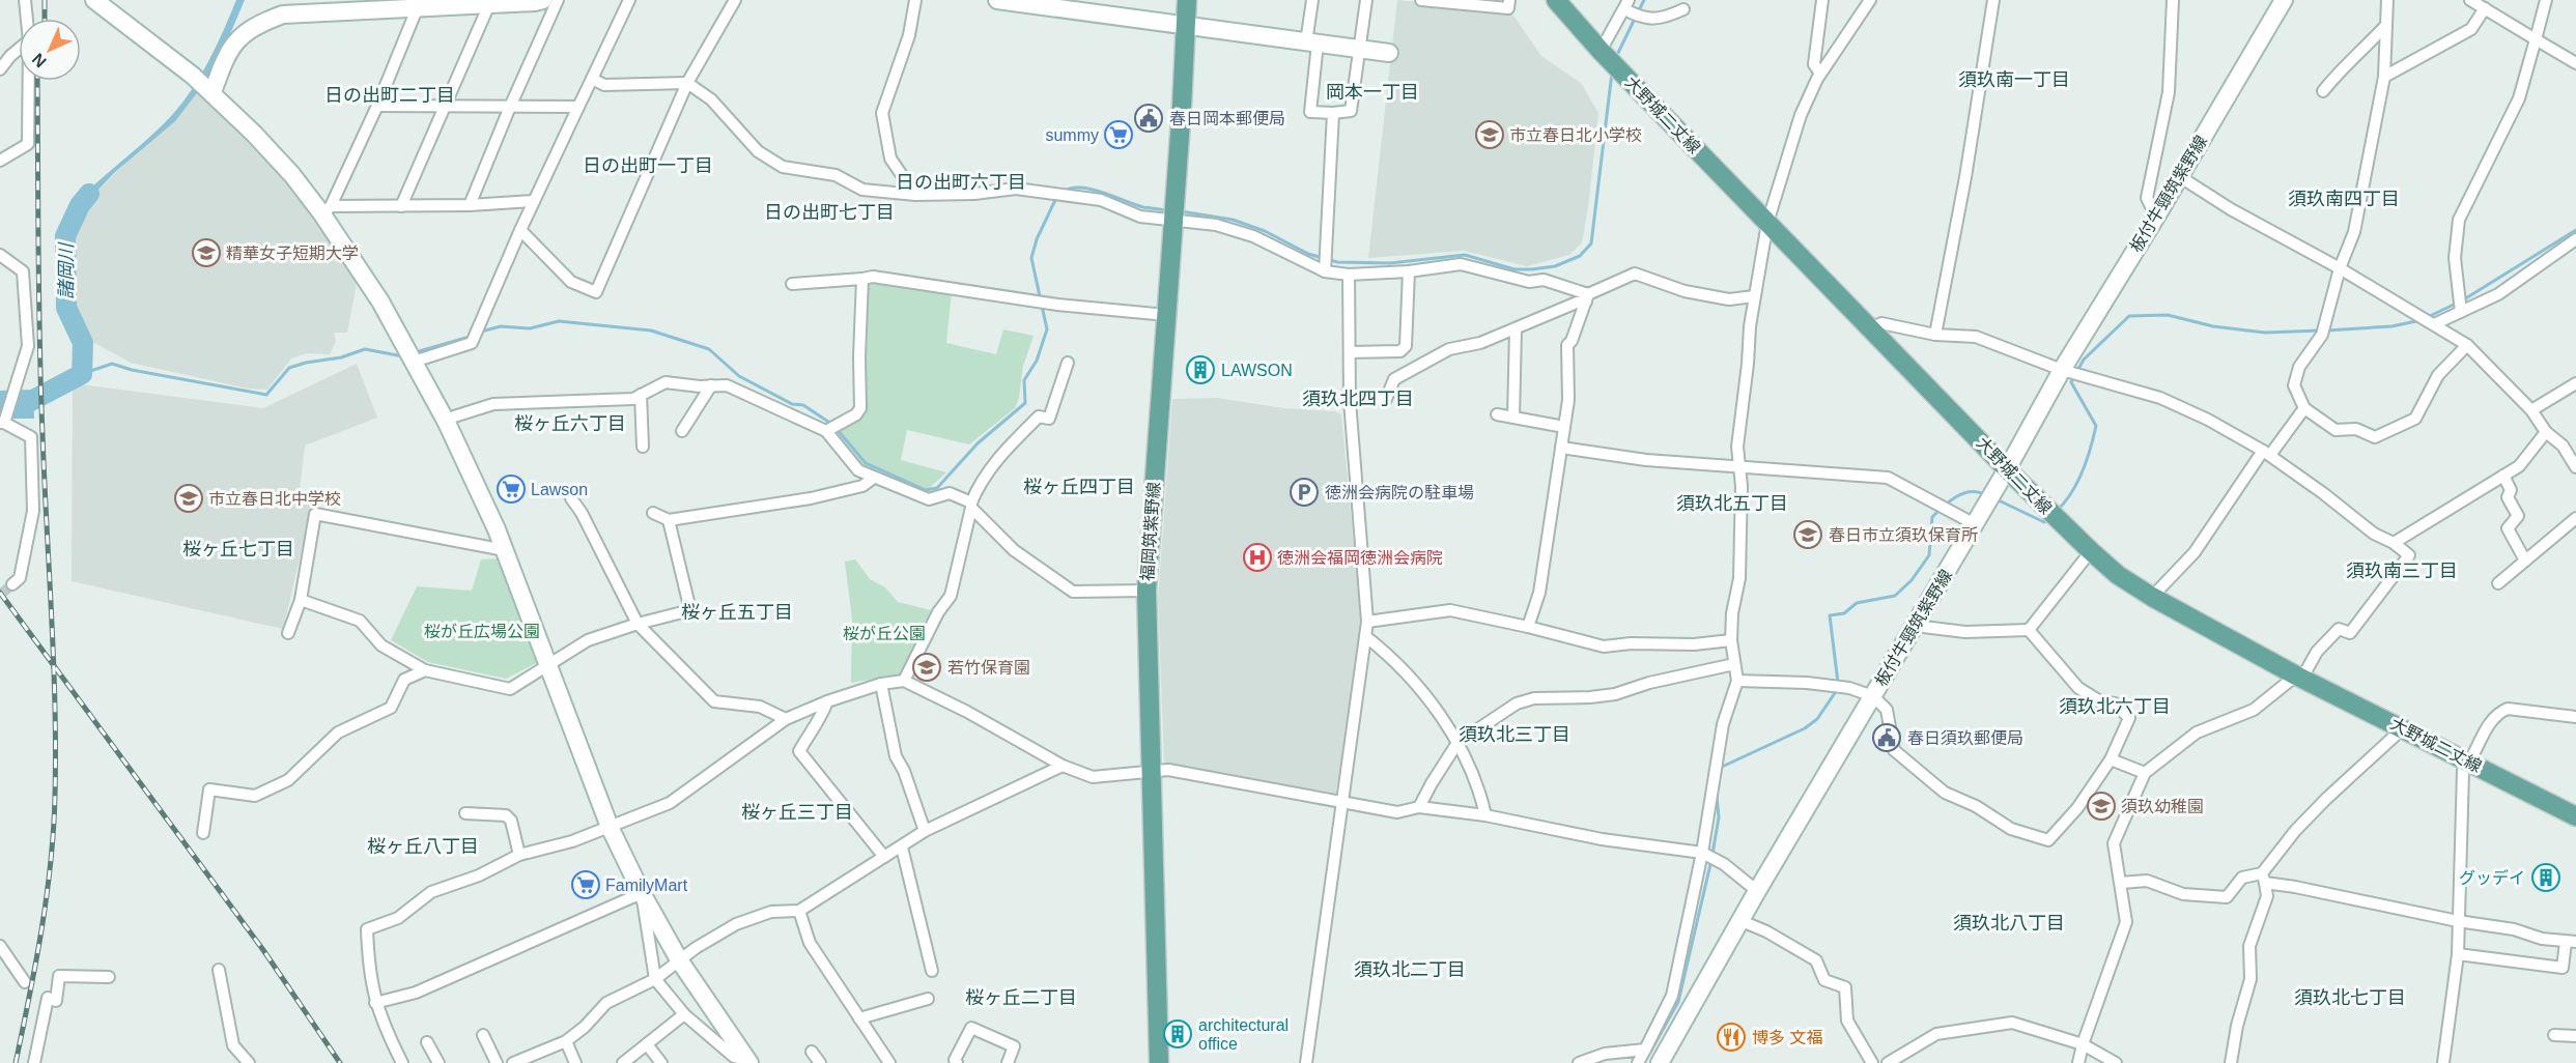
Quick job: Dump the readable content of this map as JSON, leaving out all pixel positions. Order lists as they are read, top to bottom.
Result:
{
  "streets": {
    "main road": ["大野城二丈線", "福岡筑紫野線"],
    "street": ["板付牛頸筑紫野線"]
  },
  "crossings": [
    ["大野城二丈線", "板付牛頸筑紫野線"]
  ],
  "districts": [
    "須玖南一丁目",
    "岡本一丁目",
    "日の出町二丁目",
    "日の出町一丁目",
    "日の出町六丁目",
    "須玖南四丁目",
    "日の出町七丁目",
    "須玖北四丁目",
    "桜ヶ丘六丁目",
    "桜ヶ丘四丁目",
    "須玖北五丁目",
    "桜ヶ丘七丁目",
    "須玖南三丁目",
    "桜ヶ丘五丁目",
    "須玖北六丁目",
    "須玖北三丁目",
    "桜ヶ丘三丁目",
    "桜ヶ丘八丁目",
    "須玖北八丁目",
    "須玖北二丁目",
    "桜ヶ丘二丁目",
    "須玖北七丁目"
  ],
  "water": ["諸岡川"],
  "parks": ["桜が丘広場公園", "桜が丘公園"],
  "places": {
    "public building": ["春日岡本郵便局", "春日須玖郵便局"],
    "supermarket": ["summy", "Lawson", "FamilyMart"],
    "school or university": [
      "市立春日北小学校",
      "精華女子短期大学",
      "市立春日北中学校",
      "春日市立須玖保育所",
      "若竹保育園",
      "須玖幼稚園"
    ],
    "building": ["LAWSON", "グッデイ", "architectural office"],
    "parking": ["徳洲会病院の駐車場"],
    "hospital": ["徳洲会福岡徳洲会病院"],
    "restaurant": ["博多 文福"]
  },
  "north": "bottom left"
}
